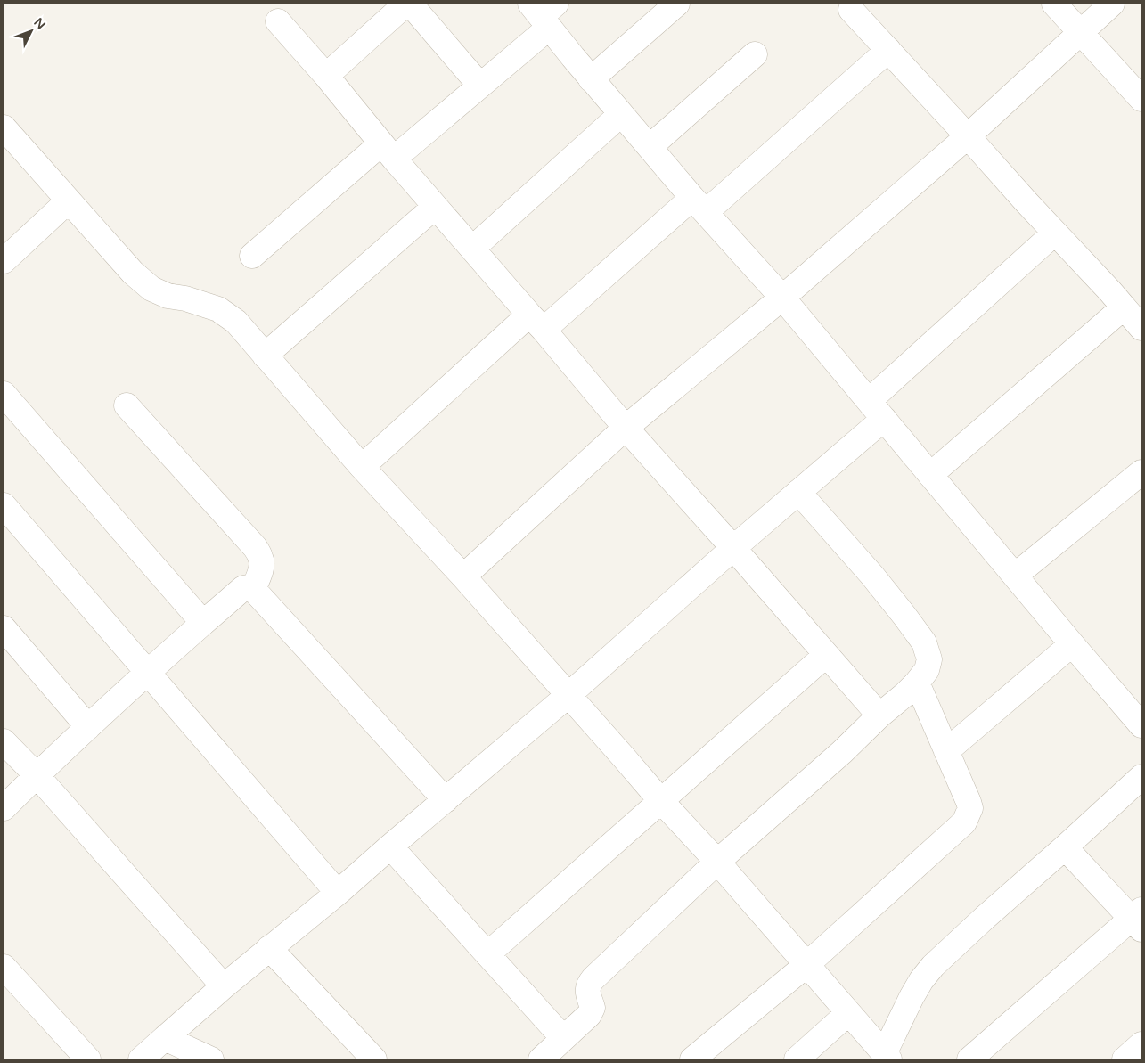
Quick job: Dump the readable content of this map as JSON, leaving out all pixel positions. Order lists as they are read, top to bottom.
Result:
{
  "north": "top right"
}
